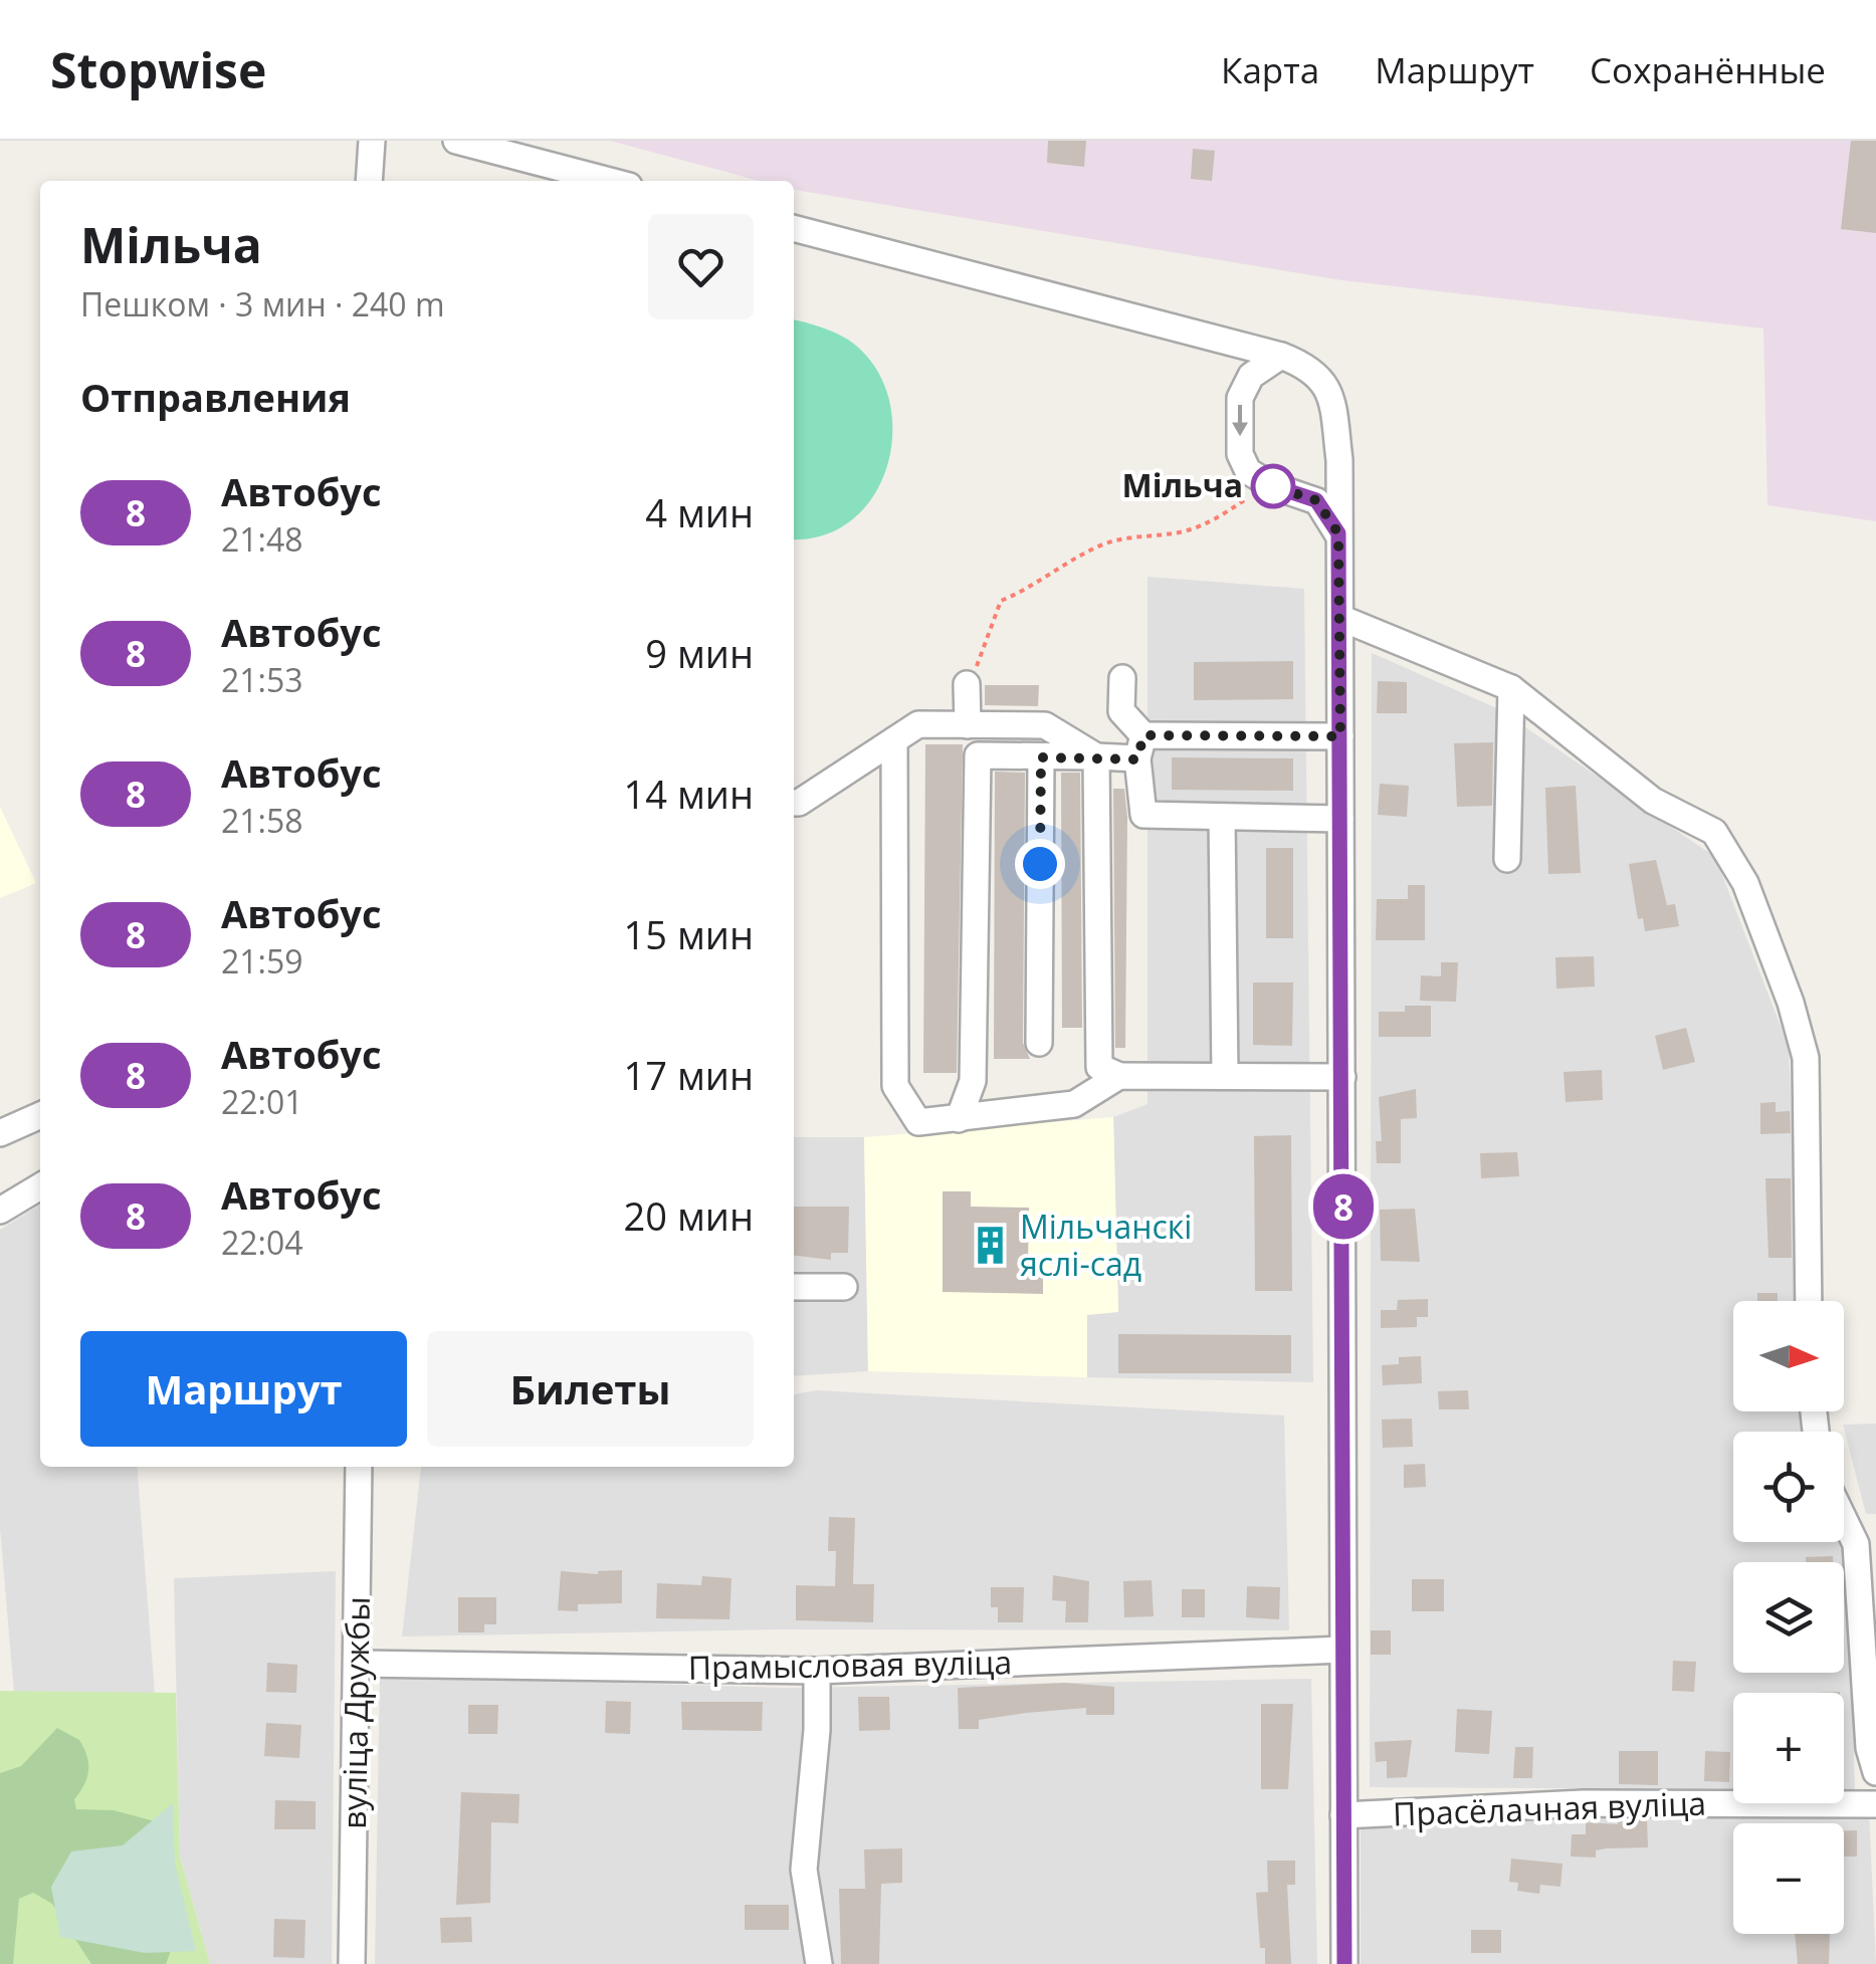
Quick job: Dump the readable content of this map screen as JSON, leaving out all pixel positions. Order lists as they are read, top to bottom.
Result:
{
  "streets": {
    "street": ["Прамысловая вуліца", "вуліца Дружбы", "Прасёлачная вуліца"]
  },
  "crossings": [
    ["Прамысловая вуліца", "вуліца Дружбы"]
  ],
  "places": {
    "other": ["Мільча"],
    "building": ["Мільчанскі яслі-сад"]
  },
  "lines": ["bus line 8"],
  "north": "right",
  "page": {
    "header": "Stopwise",
    "nav": ["Карта", "Маршрут", "Сохранённые"],
    "on_map": "8",
    "heading": [
      ["Мільча", "Пешком · 3 мин · 240 m"],
      "Отправления"
    ],
    "list": [
      {
        "mark": "8",
        "name": "Автобус",
        "note": "21:48",
        "value": "4 мин"
      },
      {
        "mark": "8",
        "name": "Автобус",
        "note": "21:53",
        "value": "9 мин"
      },
      {
        "mark": "8",
        "name": "Автобус",
        "note": "21:58",
        "value": "14 мин"
      },
      {
        "mark": "8",
        "name": "Автобус",
        "note": "21:59",
        "value": "15 мин"
      },
      {
        "mark": "8",
        "name": "Автобус",
        "note": "22:01",
        "value": "17 мин"
      },
      {
        "mark": "8",
        "name": "Автобус",
        "note": "22:04",
        "value": "20 мин"
      }
    ],
    "map_buttons": ["+", "−"],
    "buttons": ["Маршрут", "Билеты"]
  }
}
